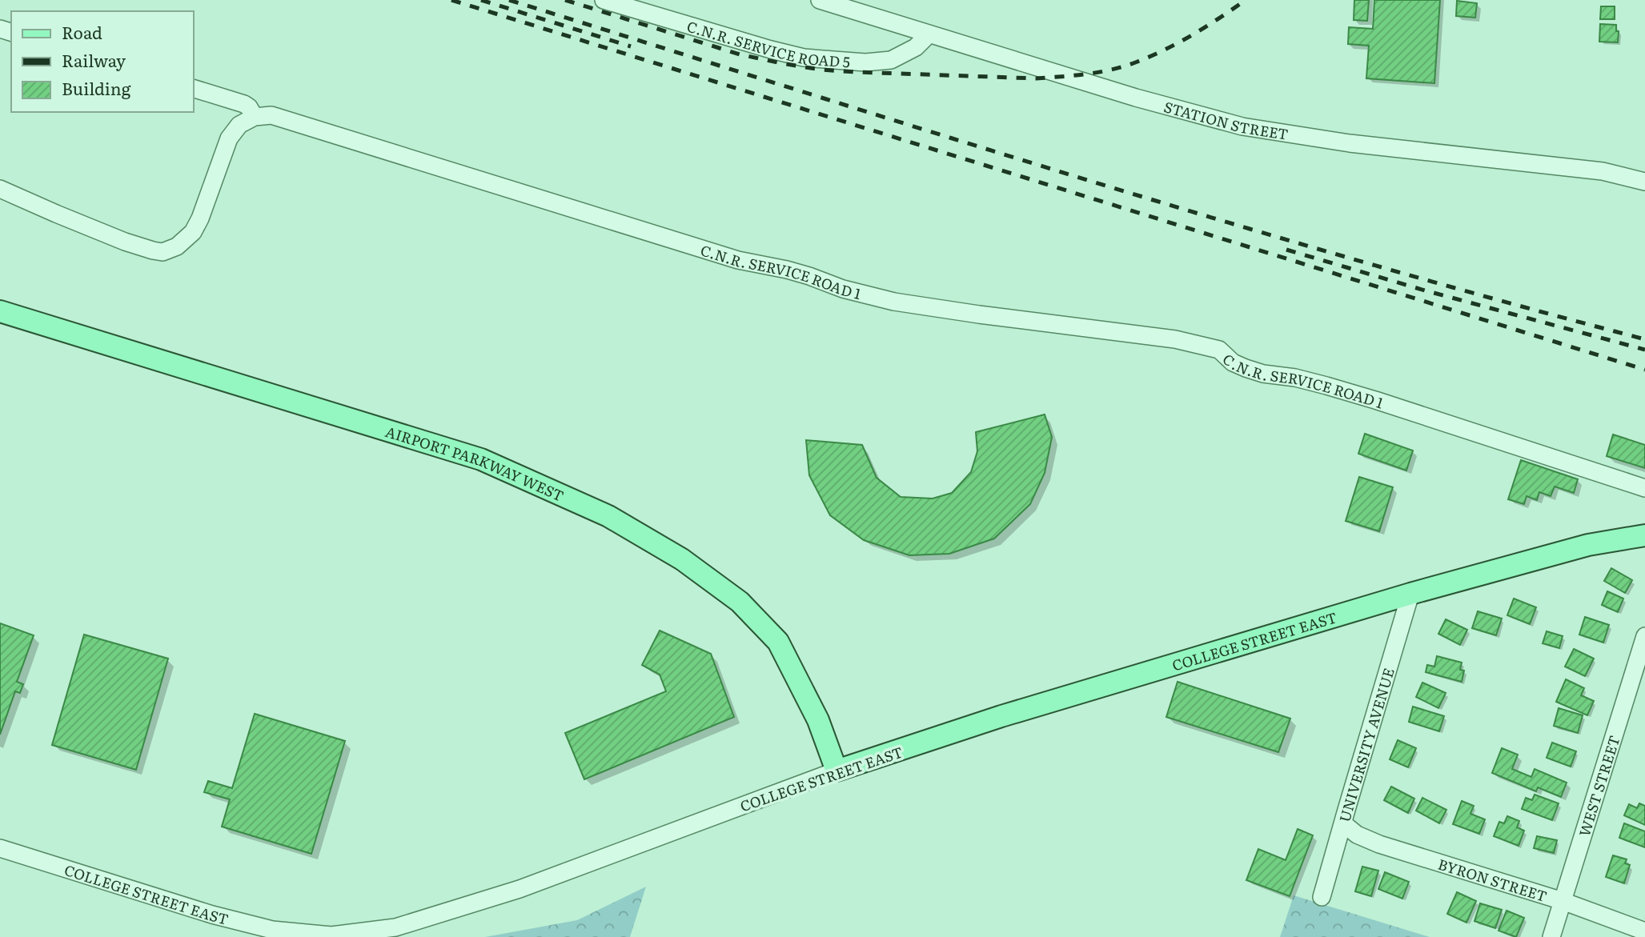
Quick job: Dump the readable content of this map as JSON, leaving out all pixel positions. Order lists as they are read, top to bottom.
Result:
{
  "streets": {
    "main road": ["AIRPORT PARKWAY WEST", "COLLEGE STREET EAST"],
    "street": [
      "C.N.R. SERVICE ROAD 5",
      "STATION STREET",
      "C.N.R. SERVICE ROAD 1",
      "UNIVERSITY AVENUE",
      "WEST STREET",
      "BYRON STREET"
    ]
  },
  "crossings": [
    ["C.N.R. SERVICE ROAD 5", "STATION STREET"],
    ["AIRPORT PARKWAY WEST", "COLLEGE STREET EAST"],
    ["COLLEGE STREET EAST", "UNIVERSITY AVENUE"],
    ["UNIVERSITY AVENUE", "BYRON STREET"],
    ["WEST STREET", "BYRON STREET"]
  ],
  "legend": ["Road", "Railway", "Building"]
}
